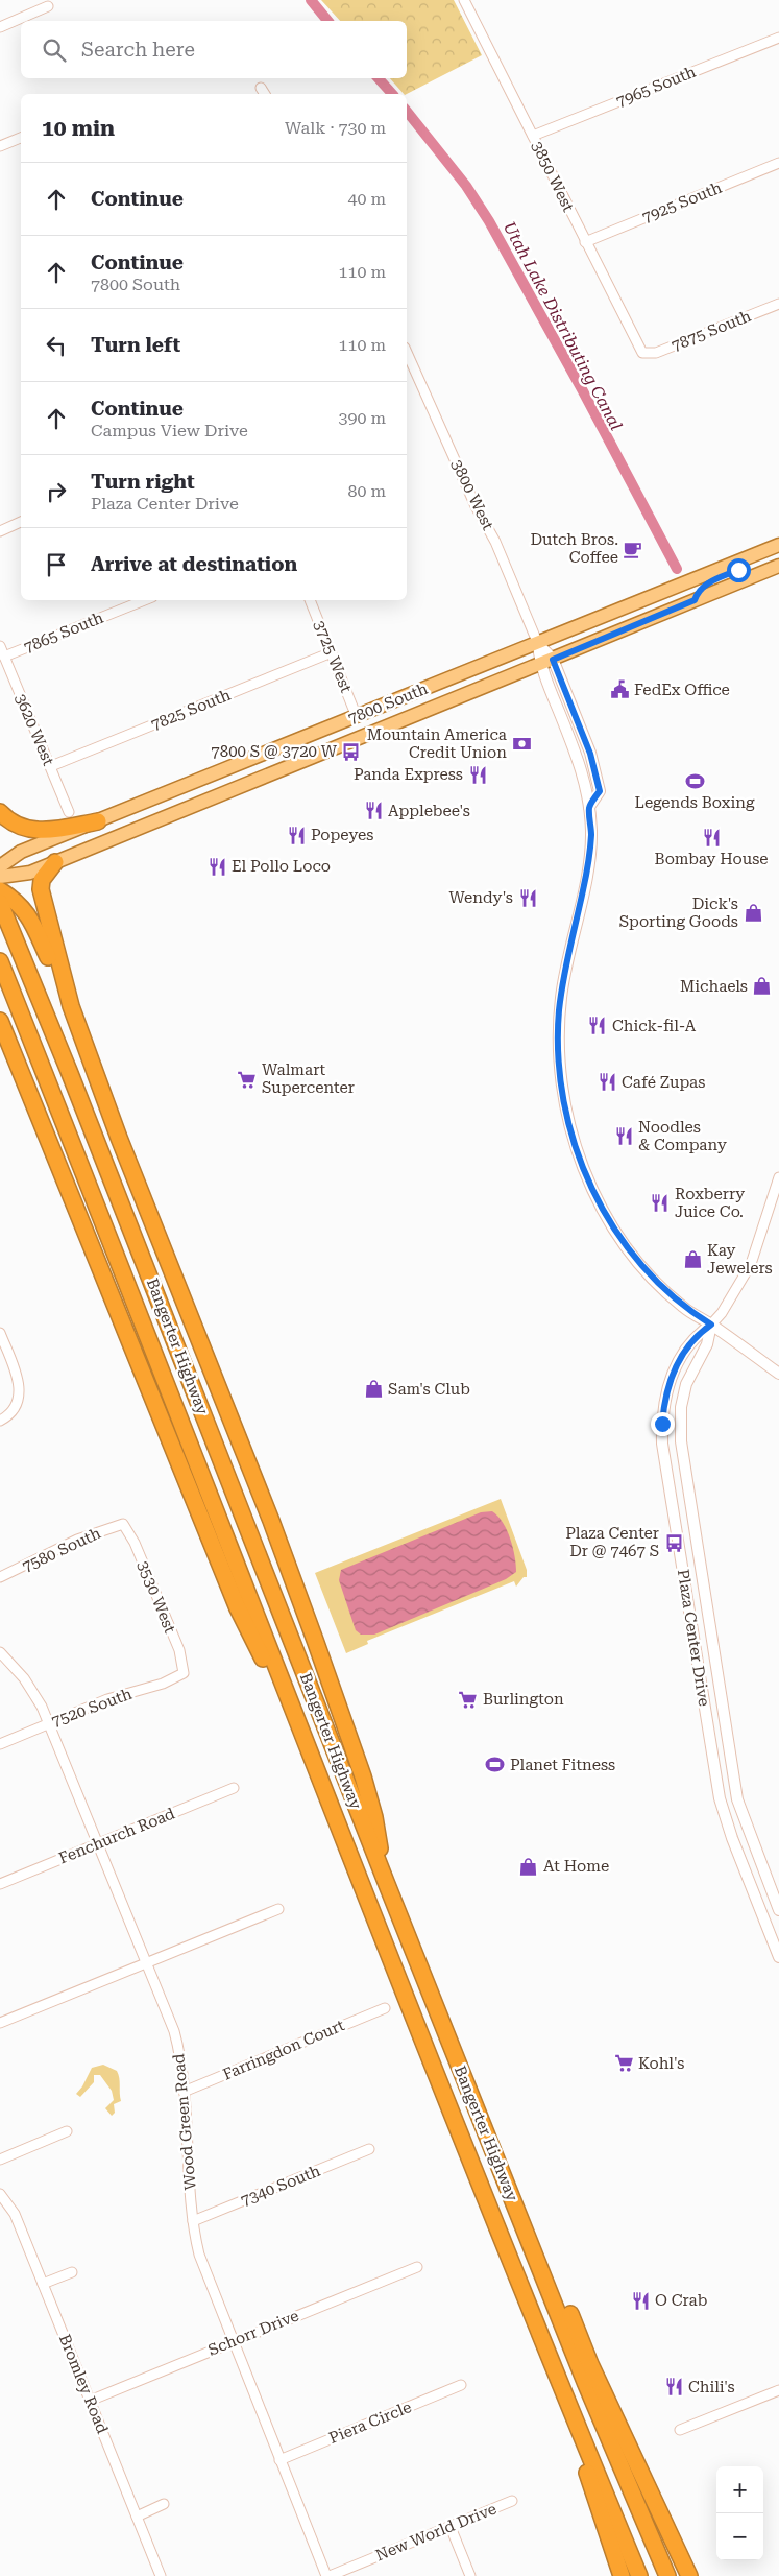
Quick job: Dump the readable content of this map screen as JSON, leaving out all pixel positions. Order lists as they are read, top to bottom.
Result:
{
  "streets": {
    "highway": ["Bangerter Highway"],
    "main road": ["7800 South"],
    "street": [
      "7965 South",
      "3850 West",
      "7925 South",
      "7875 South",
      "3800 West",
      "7865 South",
      "3725 West",
      "7825 South",
      "3620 West",
      "7580 South",
      "3530 West",
      "Plaza Center Drive",
      "7520 South",
      "Fenchurch Road",
      "Farringdon Court",
      "Wood Green Road",
      "7340 South",
      "Schorr Drive",
      "Bromley Road",
      "Piera Circle",
      "New World Drive"
    ]
  },
  "crossings": [
    ["7965 South", "3850 West"],
    ["3850 West", "7925 South"],
    ["3850 West", "7875 South"],
    ["3800 West", "7800 South"],
    ["7865 South", "3620 West"],
    ["3725 West", "7800 South"],
    ["3725 West", "7825 South"],
    ["7825 South", "3620 West"],
    ["7580 South", "3530 West"],
    ["3530 West", "7520 South"],
    ["7520 South", "Wood Green Road"],
    ["Fenchurch Road", "Wood Green Road"],
    ["Farringdon Court", "Wood Green Road"],
    ["Wood Green Road", "7340 South"],
    ["Wood Green Road", "Schorr Drive"],
    ["Wood Green Road", "Piera Circle"],
    ["Wood Green Road", "New World Drive"],
    ["Schorr Drive", "Bromley Road"]
  ],
  "water": ["Utah Lake Distributing Canal"],
  "places": {
    "cafe": ["Dutch Bros. Coffee"],
    "public building": ["FedEx Office"],
    "bank": ["Mountain America Credit Union"],
    "bus stop": ["7800 S @ 3720 W", "Plaza Center Dr @ 7467 S"],
    "restaurant": [
      "Panda Express",
      "Applebee's",
      "Popeyes",
      "Bombay House",
      "El Pollo Loco",
      "Wendy's",
      "Chick-fil-A",
      "Café Zupas",
      "Noodles & Company",
      "Roxberry Juice Co.",
      "O Crab",
      "Chili's"
    ],
    "sports": ["Legends Boxing", "Planet Fitness"],
    "shop": [
      "Dick's Sporting Goods",
      "Michaels",
      "Kay Jewelers",
      "Sam's Club",
      "At Home"
    ],
    "supermarket": ["Walmart Supercenter", "Burlington", "Kohl's"]
  },
  "page": {
    "search": "Search here",
    "heading": ["10 min", "Walk · 730 m"],
    "list": [
      ["Continue", "40 m"],
      ["Continue", "7800 South", "110 m"],
      ["Turn left", "110 m"],
      ["Continue", "Campus View Drive", "390 m"],
      ["Turn right", "Plaza Center Drive", "80 m"],
      "Arrive at destination"
    ],
    "map_buttons": ["+", "−"]
  }
}
